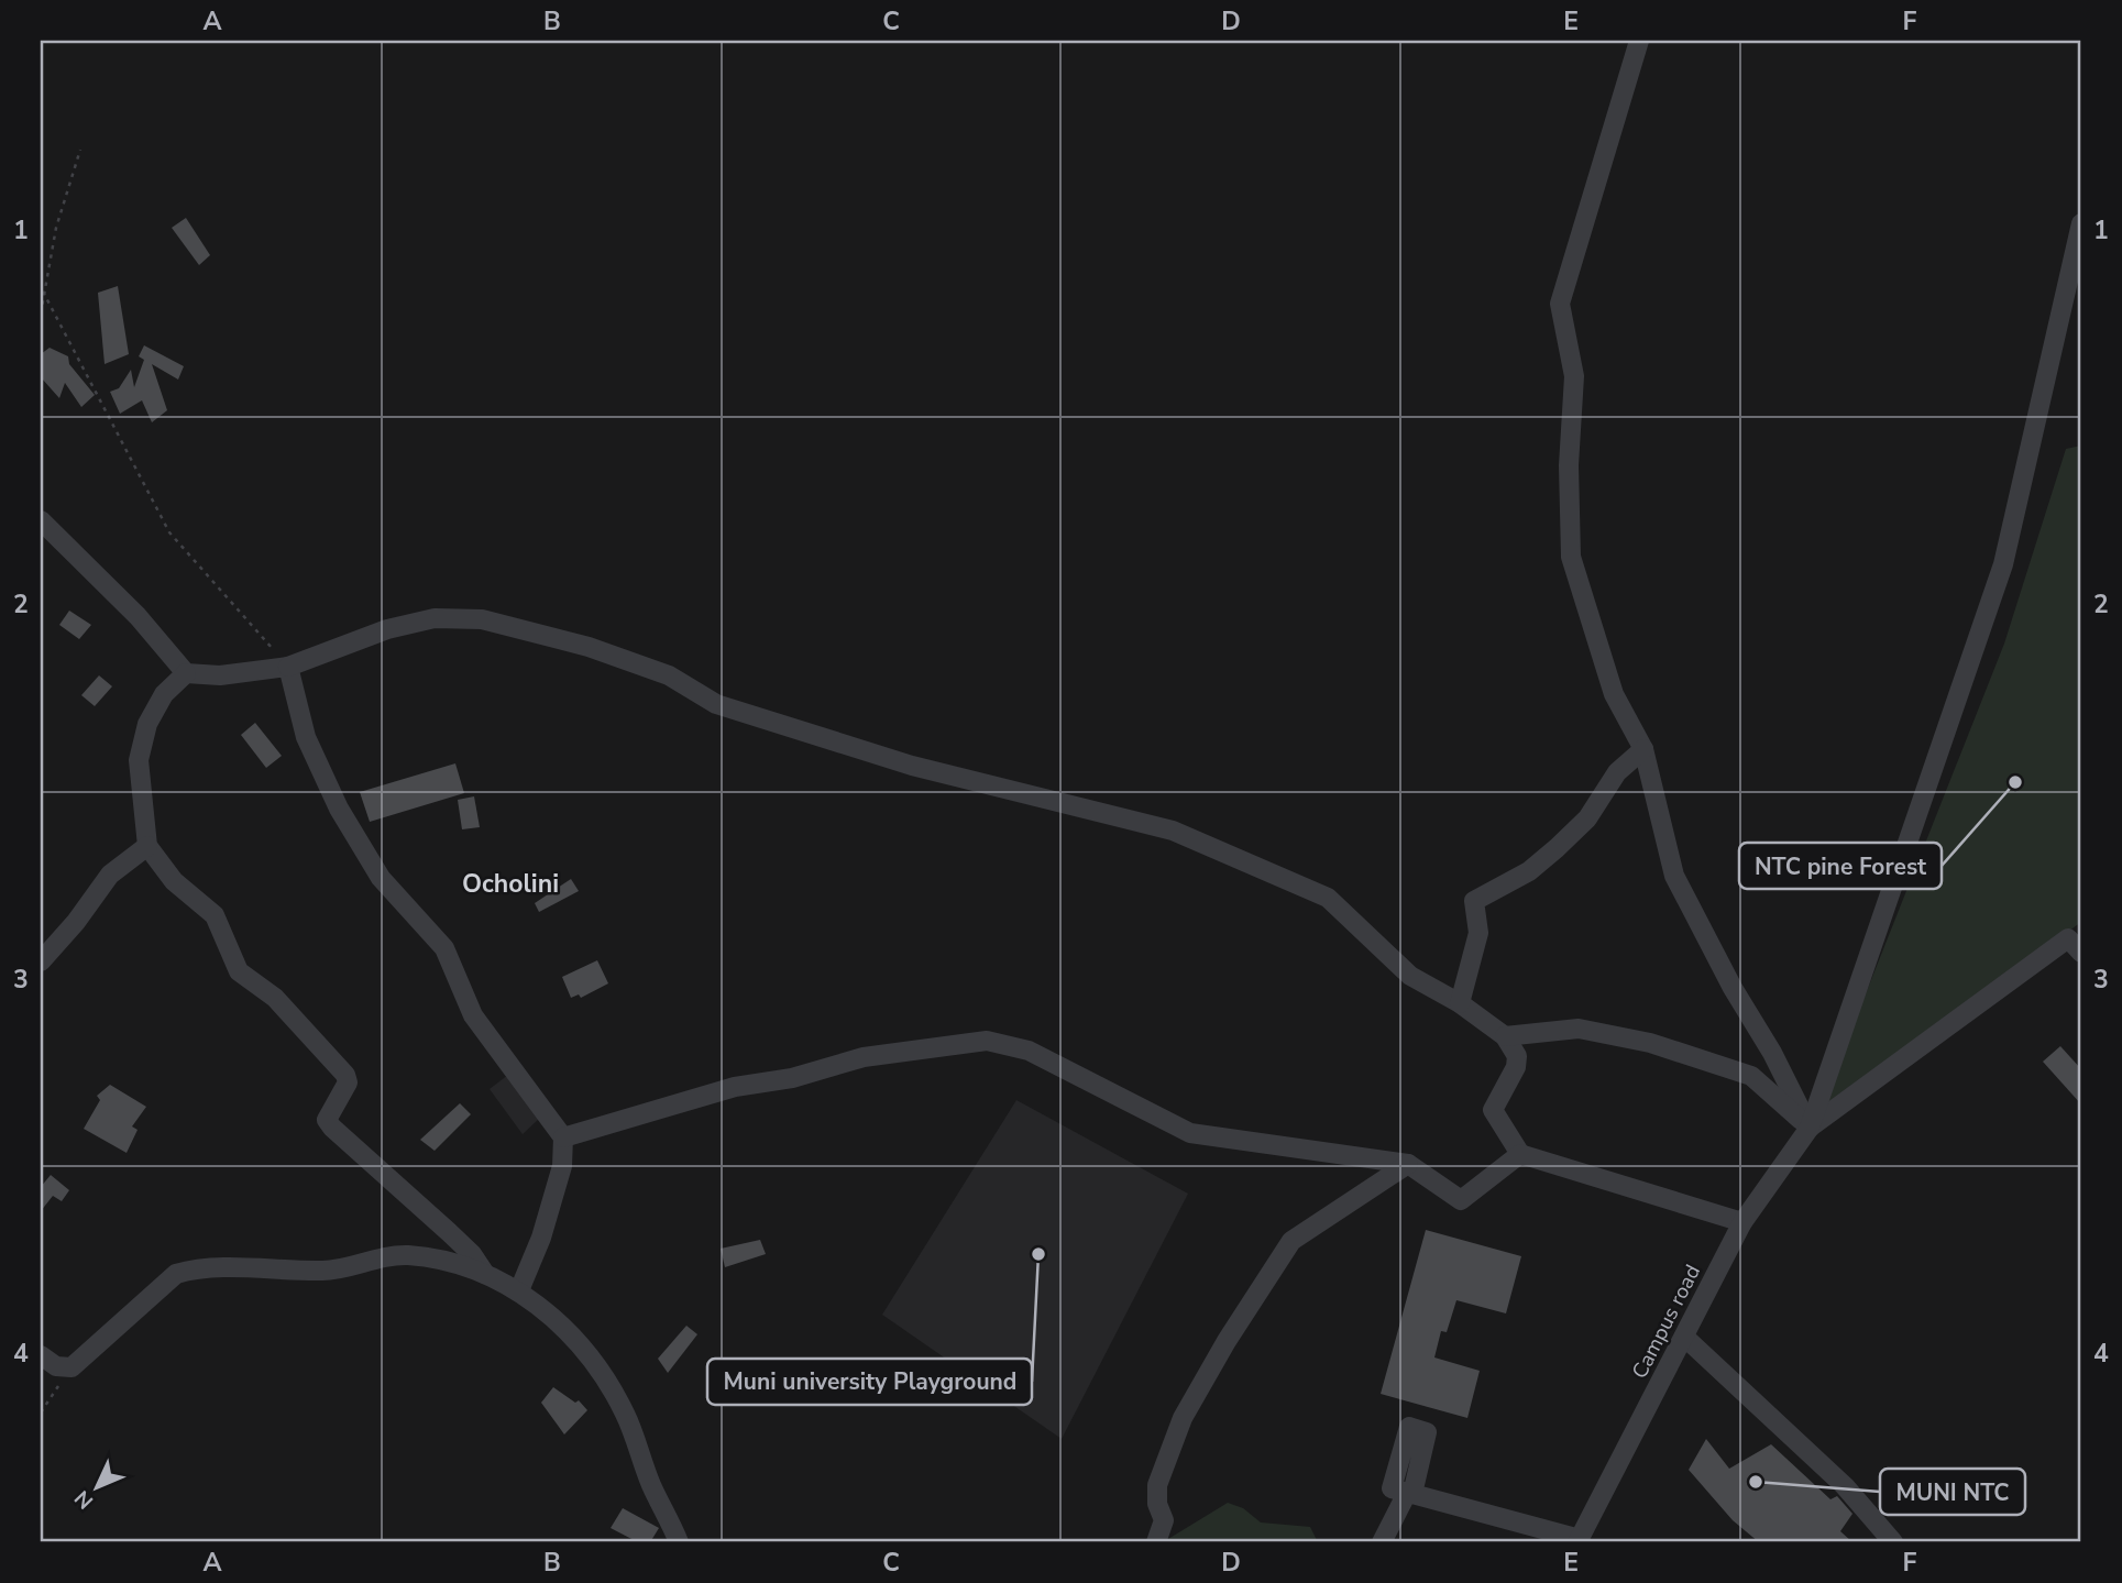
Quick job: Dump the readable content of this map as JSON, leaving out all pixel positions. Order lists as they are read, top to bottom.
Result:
{
  "streets": {
    "street": ["Campus road"]
  },
  "districts": ["Ocholini"],
  "places": ["NTC pine Forest", "Muni university Playground", "MUNI NTC"],
  "north": "bottom left",
  "grid": {
    "columns": [
      "A",
      "B",
      "C",
      "D",
      "E",
      "F"
    ],
    "rows": [
      "1",
      "2",
      "3",
      "4"
    ]
  }
}
